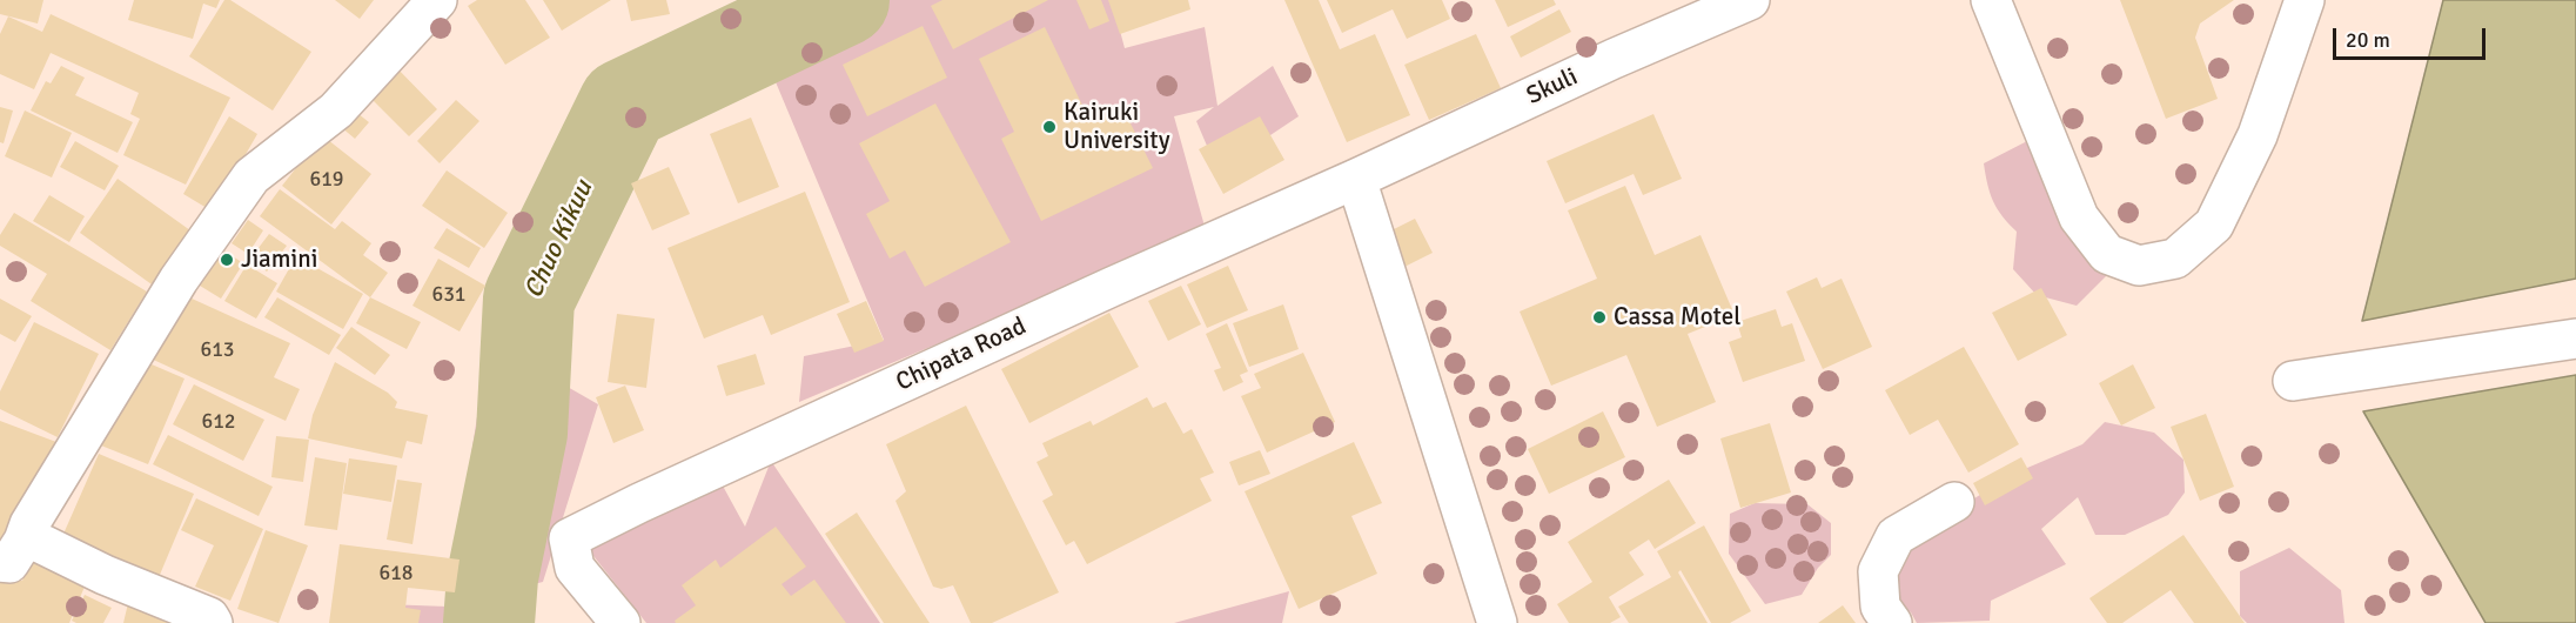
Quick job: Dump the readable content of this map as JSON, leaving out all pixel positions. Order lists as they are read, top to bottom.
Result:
{
  "streets": {
    "street": ["Skuli", "Chipata Road"]
  },
  "crossings": [
    ["Skuli", "Chipata Road"]
  ],
  "water": ["Chuo Kikuu"],
  "places": ["Kairuki University", "Jiamini", "Cassa Motel"],
  "house_numbers": [
    "619",
    "631",
    "613",
    "612",
    "618"
  ],
  "scale_bar": "20 m"
}
